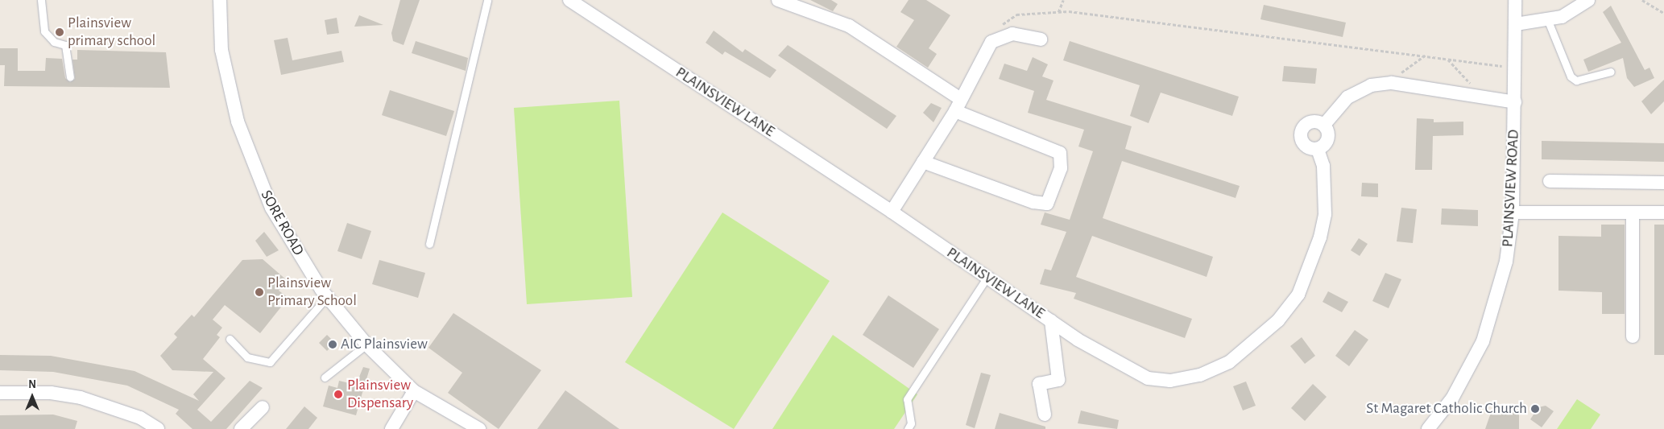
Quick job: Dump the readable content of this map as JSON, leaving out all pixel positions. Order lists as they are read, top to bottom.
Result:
{
  "streets": {
    "street": ["PLAINSVIEW LANE", "PLAINSVIEW ROAD", "SORE ROAD"]
  },
  "places": [
    "Plainsview primary school",
    "Plainsview Primary School",
    "AIC Plainsview",
    "Plainsview Dispensary",
    "St Magaret Catholic Church"
  ],
  "north": "top"
}
